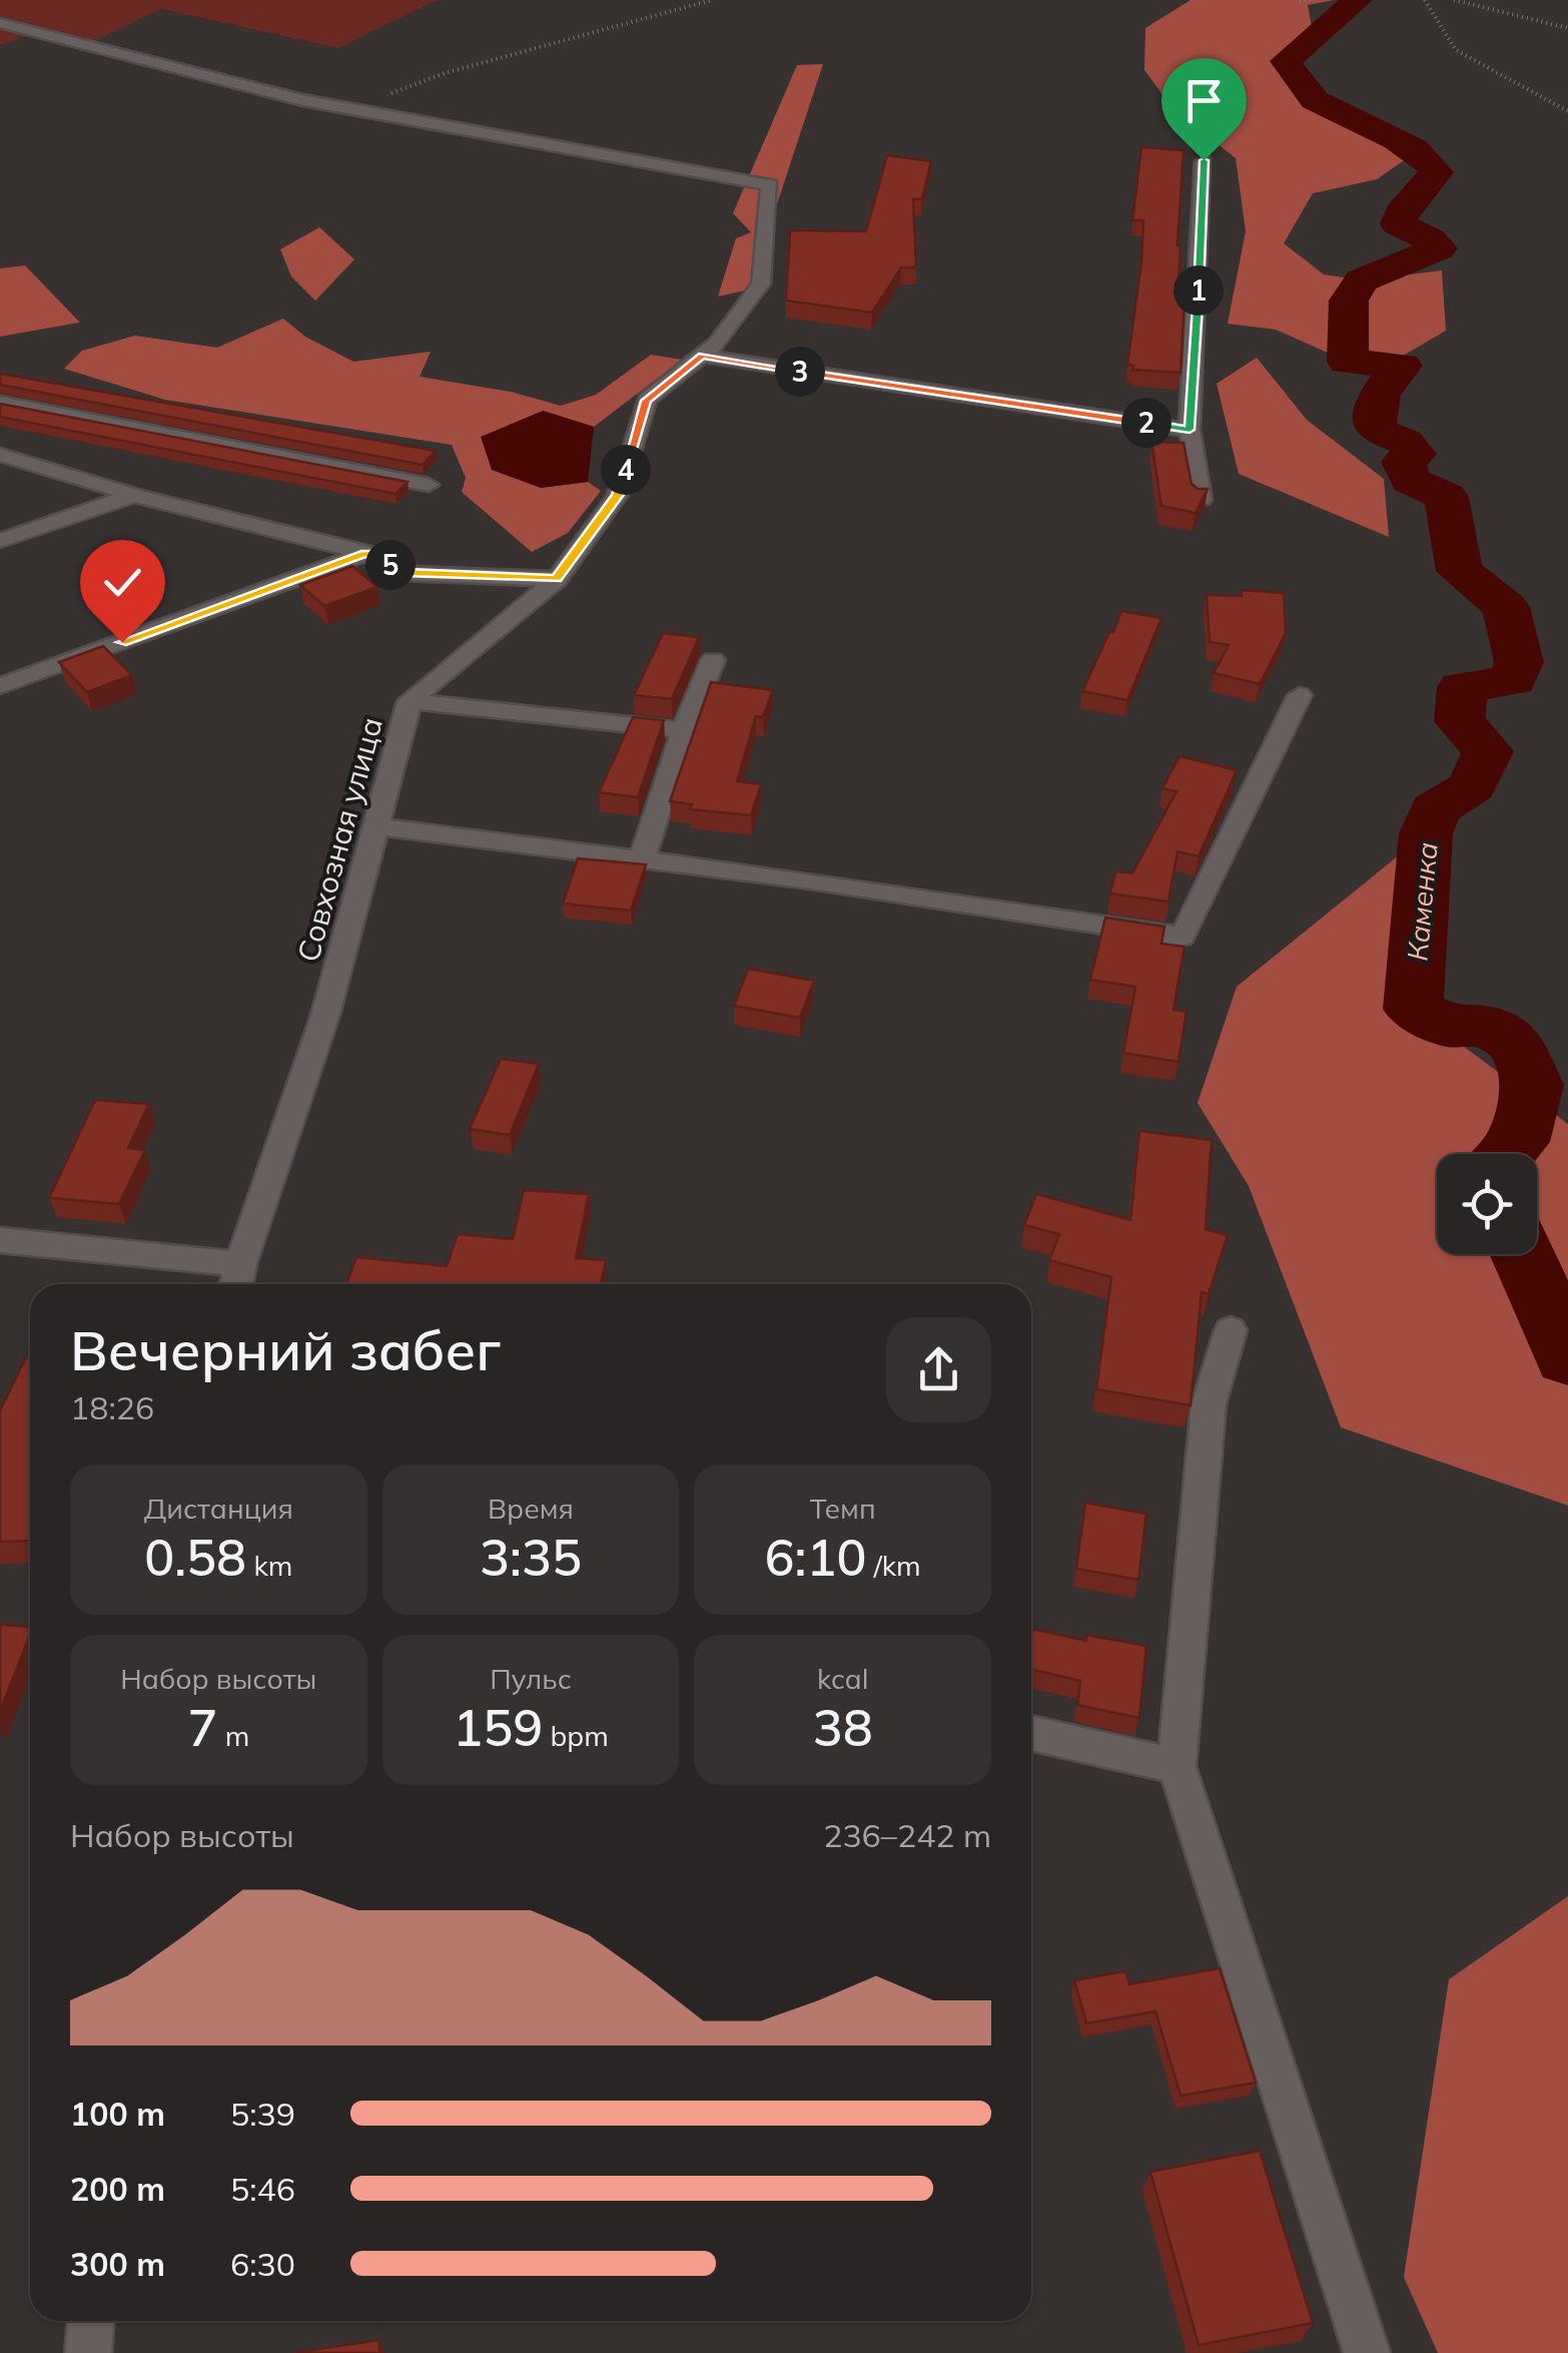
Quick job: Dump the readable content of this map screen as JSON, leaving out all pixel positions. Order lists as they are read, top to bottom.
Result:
{
  "streets": {
    "street": ["Совхозная улица"]
  },
  "water": ["Каменка"],
  "page": {
    "pins": [
      "1",
      "3",
      "2",
      "4",
      "5"
    ],
    "heading": ["Вечерний забег", "18:26"],
    "stats": [
      ["Дистанция", "0.58 km"],
      ["Время", "3:35"],
      ["Темп", "6:10 /km"],
      ["Набор высоты", "7 m"],
      ["Пульс", "159 bpm"],
      ["kcal", "38"]
    ],
    "chart": ["Набор высоты", "236–242 m"],
    "list": [
      {
        "name": "100 m",
        "note": "5:39"
      },
      {
        "name": "200 m",
        "note": "5:46"
      },
      {
        "name": "300 m",
        "note": "6:30"
      }
    ]
  }
}
